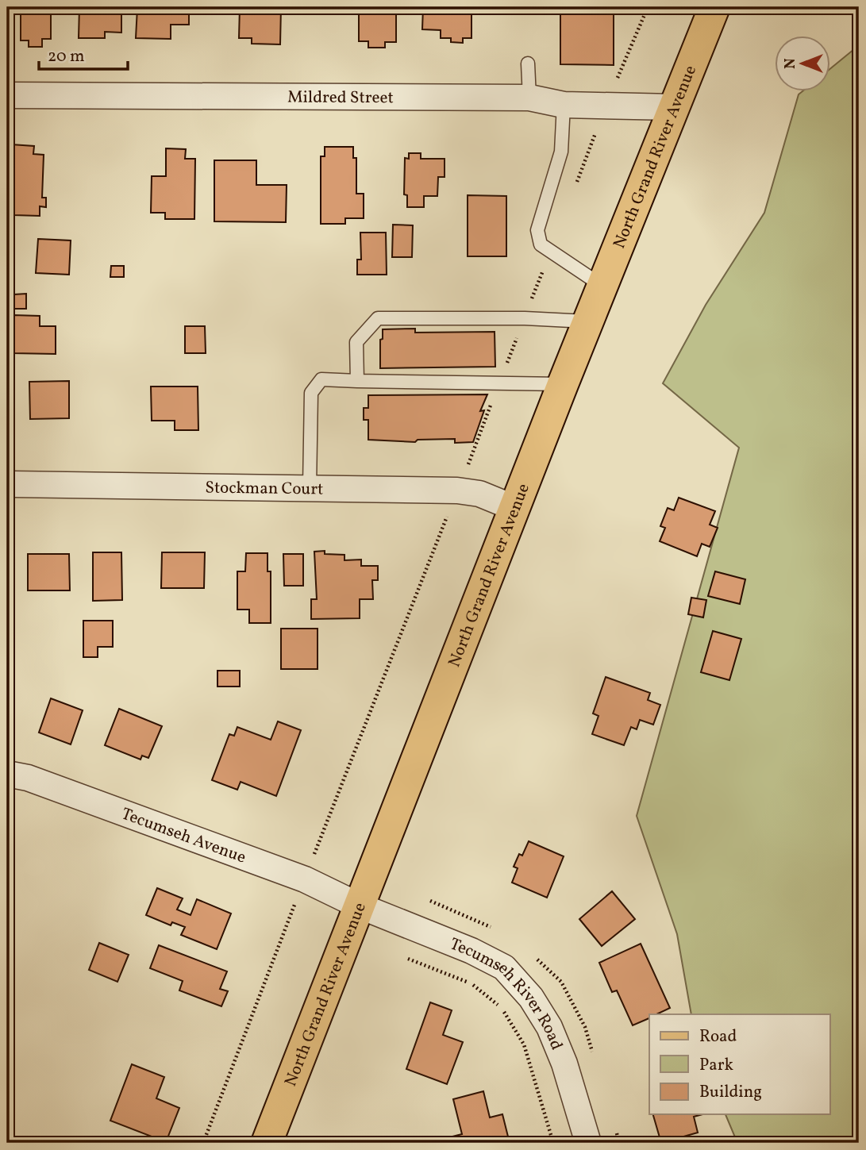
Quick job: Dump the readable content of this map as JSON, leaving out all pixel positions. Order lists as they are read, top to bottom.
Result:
{
  "streets": {
    "main road": ["North Grand River Avenue"],
    "street": [
      "Mildred Street",
      "Stockman Court",
      "Tecumseh Avenue",
      "Tecumseh River Road"
    ]
  },
  "crossings": [
    ["Mildred Street", "North Grand River Avenue"],
    ["North Grand River Avenue", "Stockman Court"],
    ["North Grand River Avenue", "Tecumseh Avenue"],
    ["North Grand River Avenue", "Tecumseh River Road"],
    ["Tecumseh Avenue", "Tecumseh River Road"]
  ],
  "legend": ["Road", "Park", "Building"],
  "scale_bar": "20 m",
  "north": "left"
}
